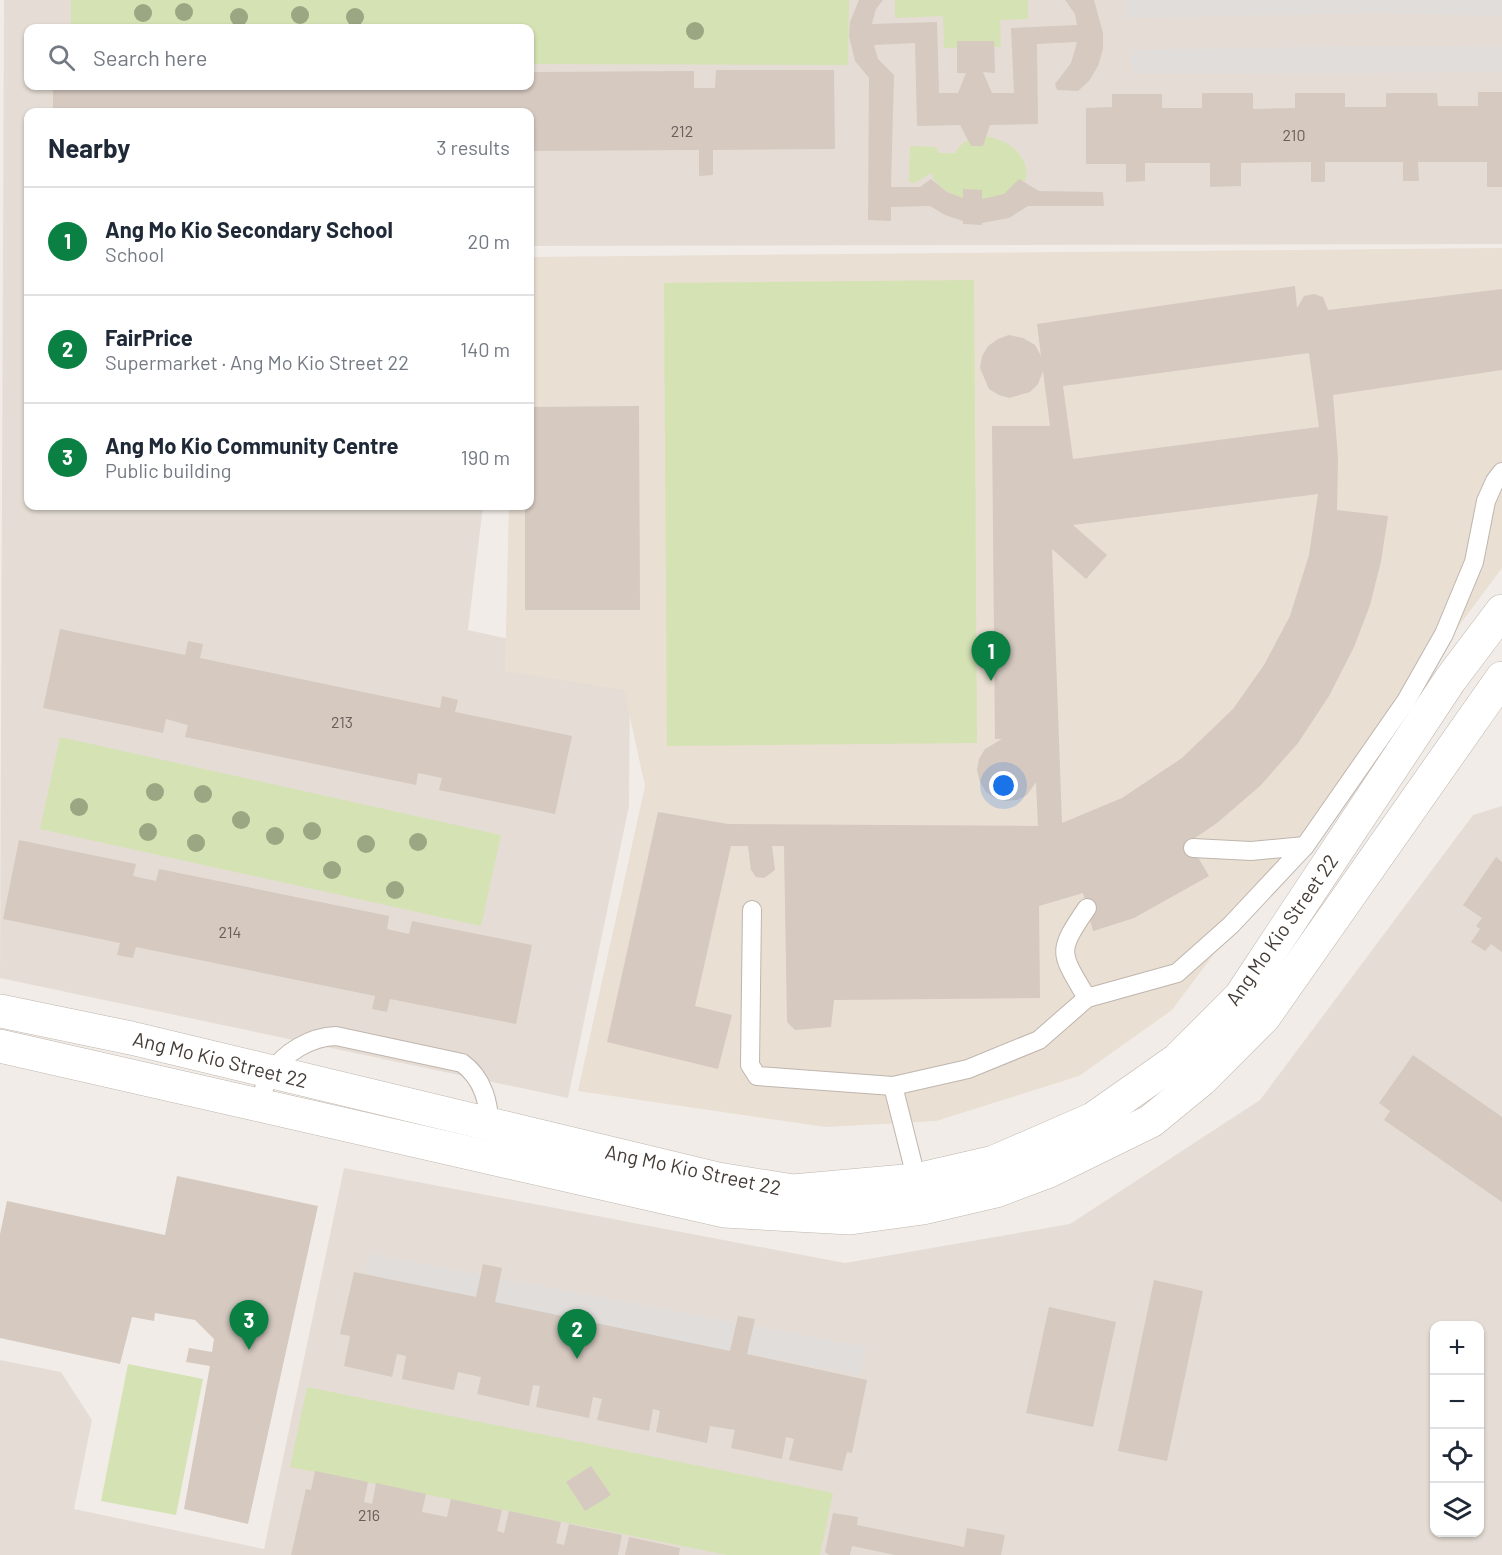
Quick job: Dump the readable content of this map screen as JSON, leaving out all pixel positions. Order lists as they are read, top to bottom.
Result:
{
  "streets": {
    "street": ["Ang Mo Kio Street 22"]
  },
  "house_numbers": [
    "212",
    "210",
    "213",
    "214",
    "216"
  ],
  "page": {
    "search": "Search here",
    "heading": ["Nearby", "3 results"],
    "list": [
      {
        "mark": "1",
        "name": "Ang Mo Kio Secondary School",
        "note": "School",
        "value": "20 m"
      },
      {
        "mark": "2",
        "name": "FairPrice",
        "note": "Supermarket · Ang Mo Kio Street 22",
        "value": "140 m"
      },
      {
        "mark": "3",
        "name": "Ang Mo Kio Community Centre",
        "note": "Public building",
        "value": "190 m"
      }
    ],
    "pins": ["1", "3", "2"],
    "map_buttons": ["+", "−"]
  }
}
